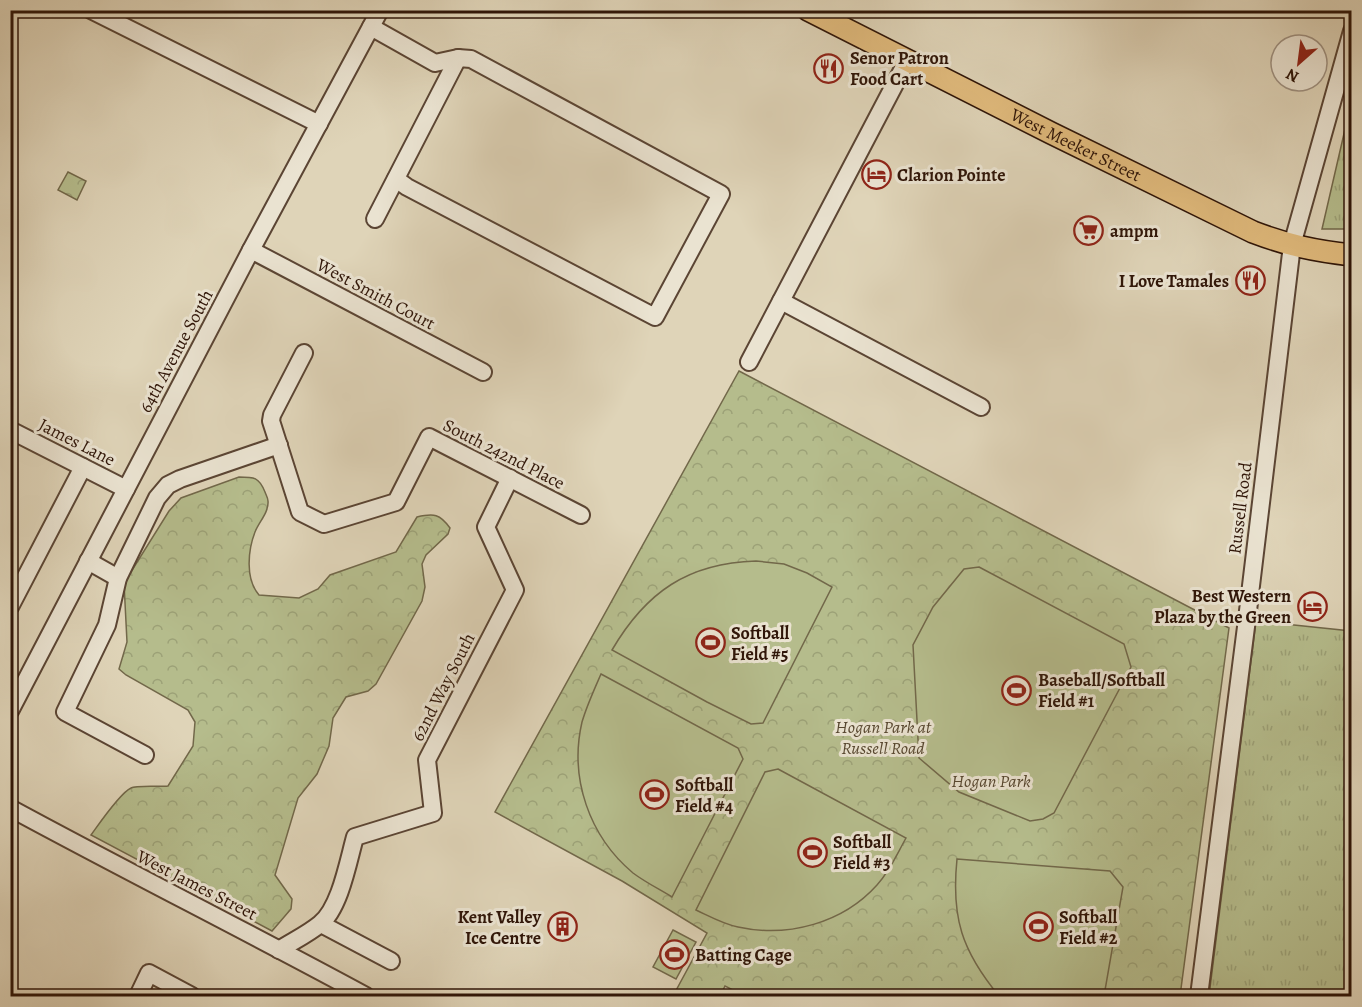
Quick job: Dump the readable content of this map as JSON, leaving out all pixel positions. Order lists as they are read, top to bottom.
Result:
{
  "streets": {
    "main road": ["West Meeker Street"],
    "street": [
      "West Smith Court",
      "64th Avenue South",
      "James Lane",
      "South 242nd Place",
      "Russell Road",
      "62nd Way South",
      "West James Street"
    ]
  },
  "crossings": [
    ["West Meeker Street", "Russell Road"],
    ["West Smith Court", "64th Avenue South"],
    ["64th Avenue South", "James Lane"],
    ["South 242nd Place", "62nd Way South"],
    ["62nd Way South", "West James Street"]
  ],
  "parks": ["Hogan Park at Russell Road", "Hogan Park"],
  "places": {
    "restaurant": ["Senor Patron Food Cart", "I Love Tamales"],
    "hotel": ["Clarion Pointe", "Best Western Plaza by the Green"],
    "supermarket": ["ampm"],
    "sports": [
      "Softball Field #5",
      "Baseball/Softball Field #1",
      "Softball Field #4",
      "Softball Field #3",
      "Softball Field #2",
      "Batting Cage"
    ],
    "building": ["Kent Valley Ice Centre"]
  },
  "north": "bottom left"
}
